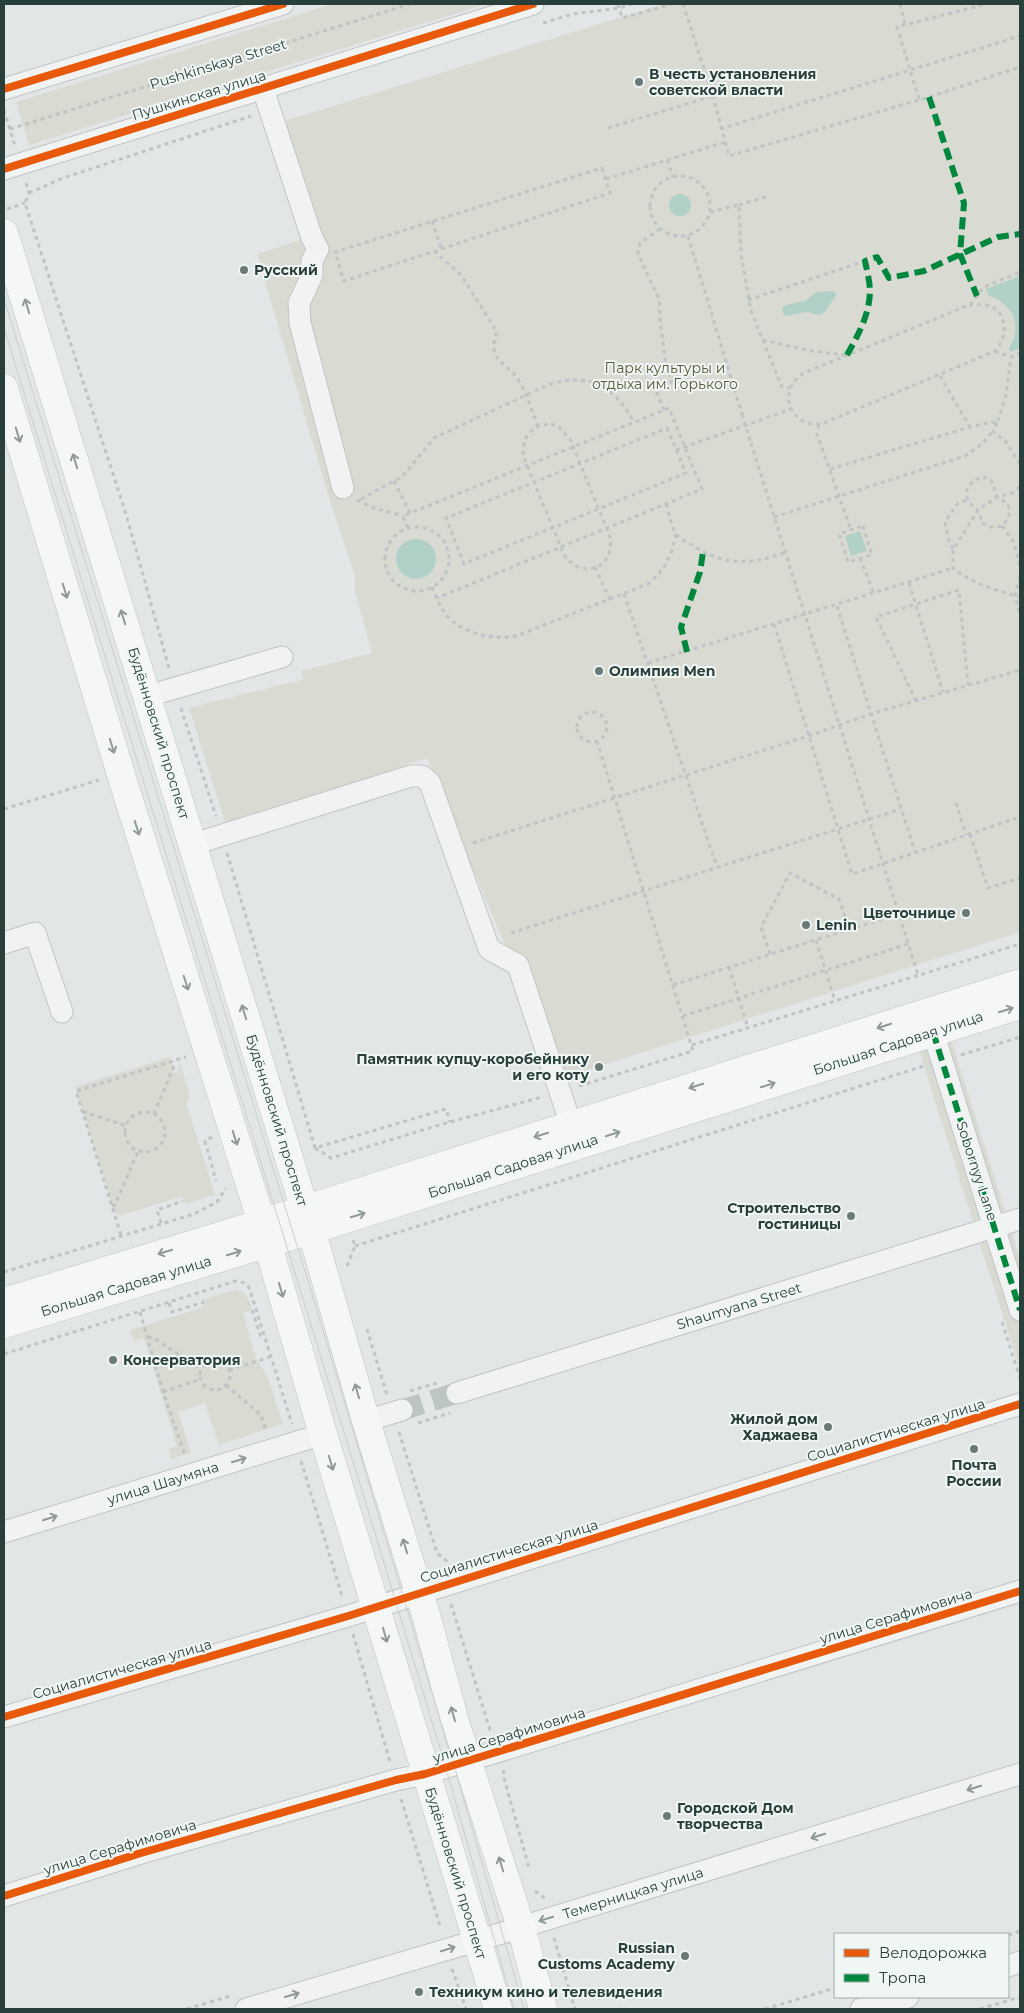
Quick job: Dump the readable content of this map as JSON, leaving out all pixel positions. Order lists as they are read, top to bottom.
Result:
{
  "streets": {
    "main road": ["Будённовский проспект", "Большая Садовая улица"],
    "street": [
      "Пушкинская улица",
      "Sobornyy Lane",
      "Shaumyana Street",
      "Социалистическая улица",
      "улица Шаумяна",
      "улица Серафимовича",
      "Темерницкая улица"
    ]
  },
  "crossings": [
    ["Будённовский проспект", "Большая Садовая улица"],
    ["Будённовский проспект", "Социалистическая улица"],
    ["Будённовский проспект", "улица Шаумяна"],
    ["Будённовский проспект", "улица Серафимовича"],
    ["Будённовский проспект", "Темерницкая улица"],
    ["Большая Садовая улица", "Sobornyy Lane"],
    ["Sobornyy Lane", "Shaumyana Street"]
  ],
  "one_way": ["улица Шаумяна"],
  "parks": ["Парк культуры и отдыха им. Горького"],
  "places": [
    "В честь установления советской власти",
    "Русский",
    "Олимпия Men",
    "Цветочнице",
    "Lenin",
    "Памятник купцу-коробейнику и его коту",
    "Строительство гостиницы",
    "Консерватория",
    "Жилой дом Хаджаева",
    "Почта России",
    "Городской Дом творчества",
    "Russian Customs Academy",
    "Техникум кино и телевидения"
  ],
  "legend": ["Велодорожка", "Тропа"]
}
